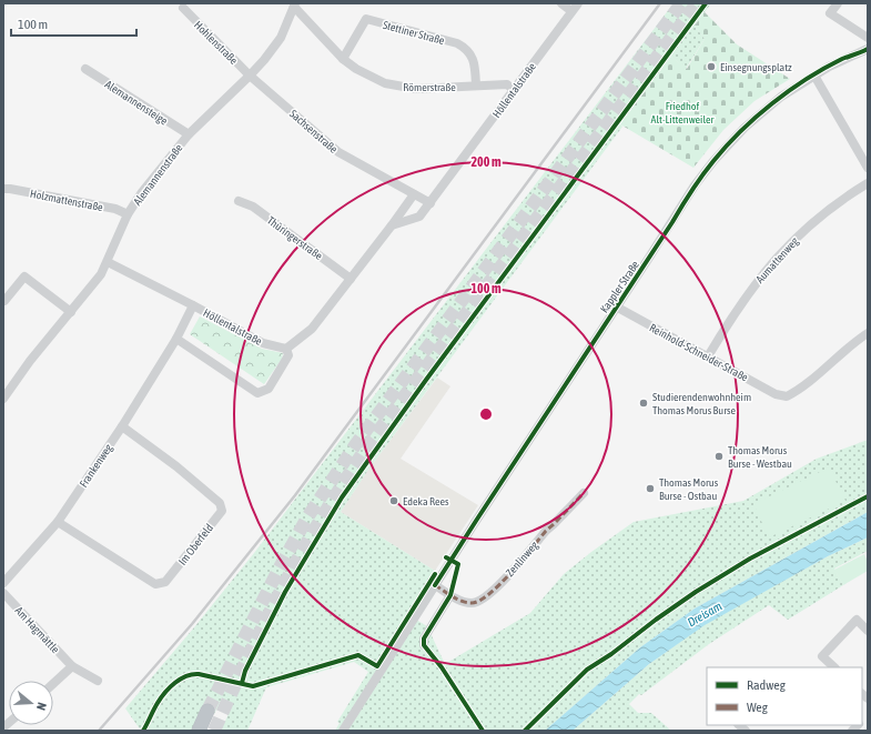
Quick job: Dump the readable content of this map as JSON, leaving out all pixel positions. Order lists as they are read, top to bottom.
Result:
{
  "streets": {
    "street": [
      "Stettiner Straße",
      "Hohlenstraße",
      "Römerstraße",
      "Höllentalstraße",
      "Alemannensteige",
      "Sachsenstraße",
      "Alemannenstraße",
      "Holzmattenstraße",
      "Thüringerstraße",
      "Aumattenweg",
      "Kappler Straße",
      "Reinhold-Schneider-Straße",
      "Frankenweg",
      "Im Oberfeld",
      "Zenlinweg",
      "Am Hagmättle"
    ]
  },
  "crossings": [
    ["Stettiner Straße", "Römerstraße"],
    ["Hohlenstraße", "Sachsenstraße"],
    ["Hohlenstraße", "Alemannenstraße"],
    ["Römerstraße", "Höllentalstraße"],
    ["Römerstraße", "Alemannenstraße"],
    ["Höllentalstraße", "Sachsenstraße"],
    ["Höllentalstraße", "Alemannenstraße"],
    ["Höllentalstraße", "Frankenweg"],
    ["Alemannensteige", "Alemannenstraße"],
    ["Sachsenstraße", "Alemannenstraße"],
    ["Alemannenstraße", "Holzmattenstraße"],
    ["Aumattenweg", "Reinhold-Schneider-Straße"],
    ["Kappler Straße", "Reinhold-Schneider-Straße"],
    ["Kappler Straße", "Zenlinweg"],
    ["Frankenweg", "Im Oberfeld"]
  ],
  "water": ["Dreisam"],
  "parks": ["Friedhof Alt-Littenweiler"],
  "places": [
    "Einsegnungsplatz",
    "Studierendenwohnheim Thomas Morus Burse",
    "Thomas Morus Burse - Westbau",
    "Thomas Morus Burse - Ostbau",
    "Edeka Rees"
  ],
  "legend": ["Radweg", "Weg"],
  "scale_bar": "100 m",
  "north": "right",
  "rings": ["200 m", "100 m"]
}
